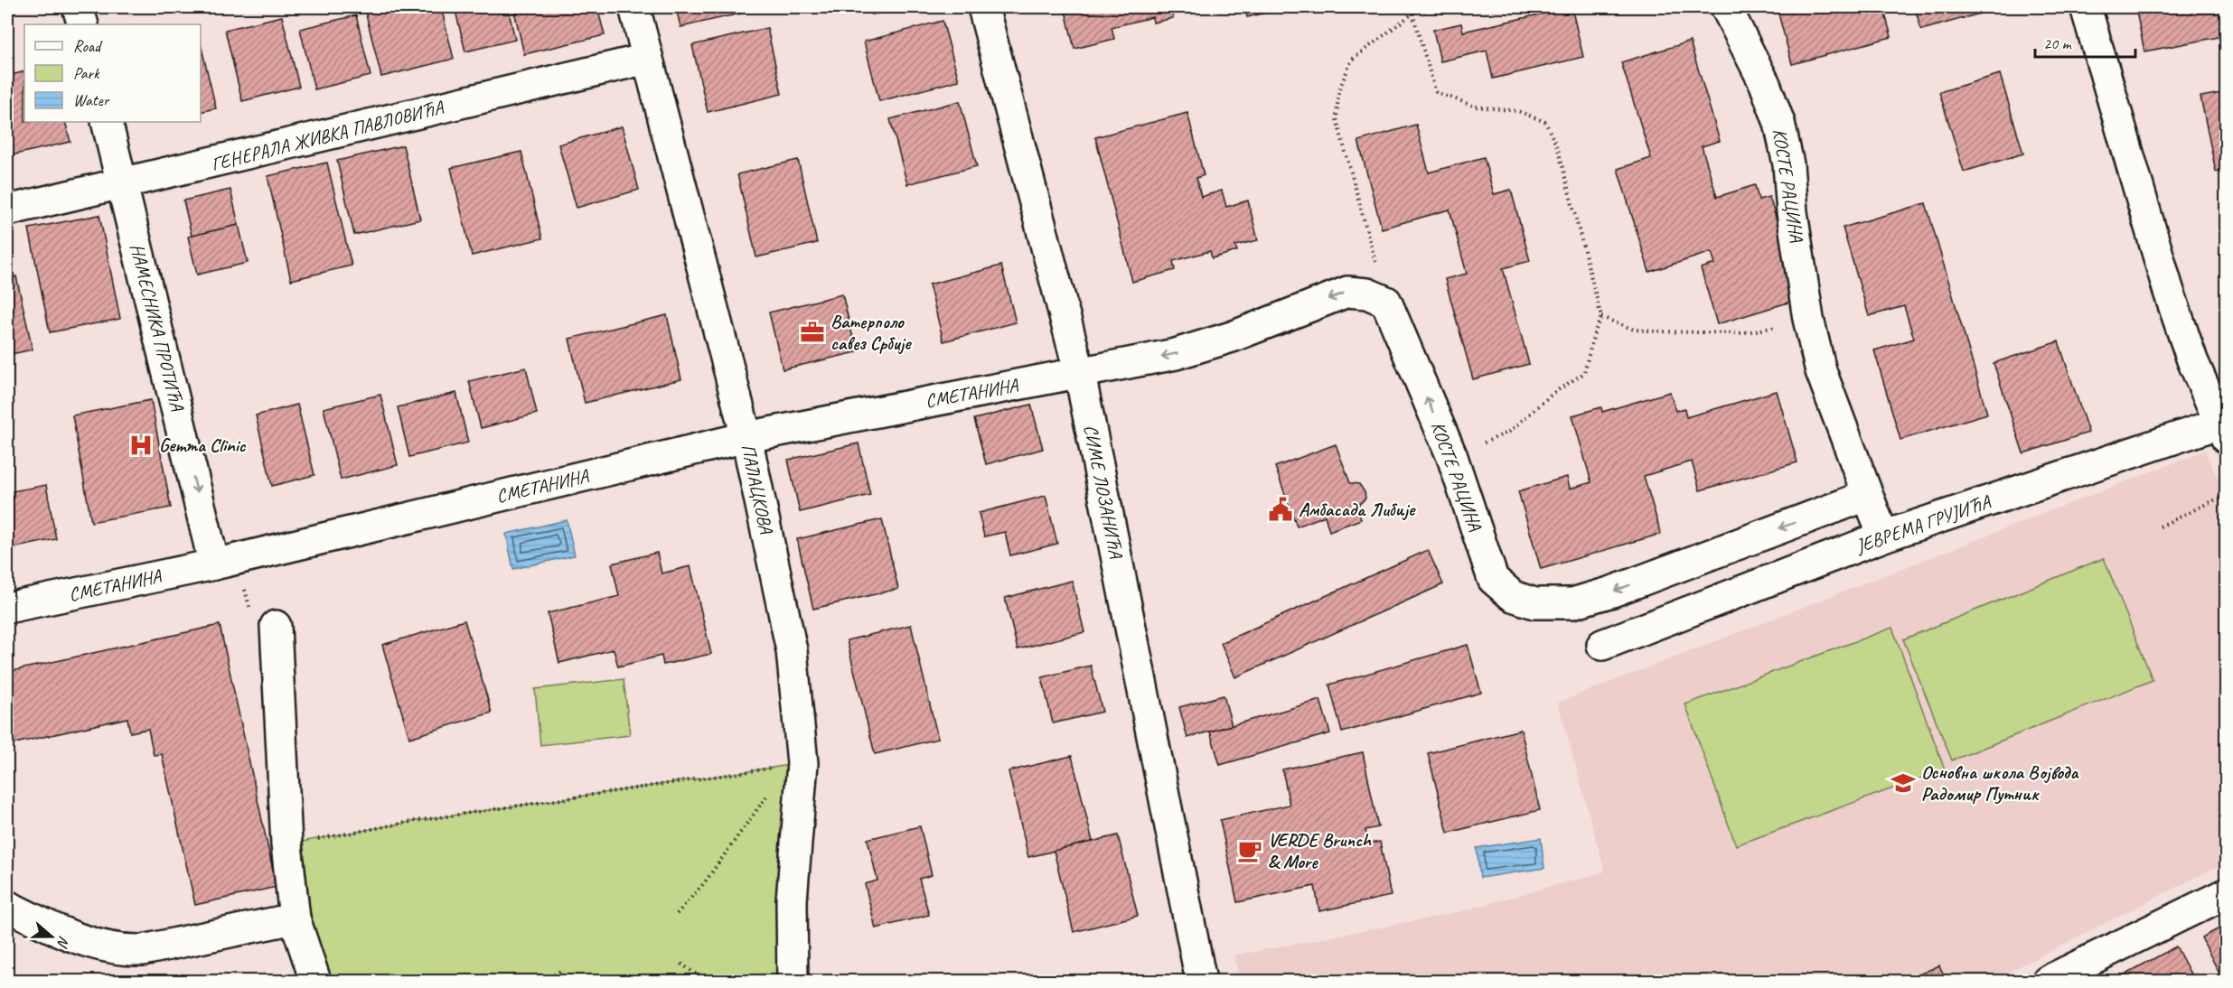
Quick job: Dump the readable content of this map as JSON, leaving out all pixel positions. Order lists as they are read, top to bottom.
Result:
{
  "streets": {
    "street": [
      "ГЕНЕРАЛА ЖИВКА ПАВЛОВИЋА",
      "КОСТЕ РАЦИНА",
      "НАМЕСНИКА ПРОТИЋА",
      "СМЕТАНИНА",
      "ПАЛАЦКОВА",
      "СИМЕ ЛОЗАНИЋА",
      "ЈЕВРЕМА ГРУЈИЋА"
    ]
  },
  "crossings": [
    ["ГЕНЕРАЛА ЖИВКА ПАВЛОВИЋА", "НАМЕСНИКА ПРОТИЋА"],
    ["ГЕНЕРАЛА ЖИВКА ПАВЛОВИЋА", "ПАЛАЦКОВА"],
    ["КОСТЕ РАЦИНА", "ЈЕВРЕМА ГРУЈИЋА"],
    ["НАМЕСНИКА ПРОТИЋА", "СМЕТАНИНА"],
    ["СМЕТАНИНА", "ПАЛАЦКОВА"],
    ["СМЕТАНИНА", "СИМЕ ЛОЗАНИЋА"]
  ],
  "one_way": ["НАМЕСНИКА ПРОТИЋА"],
  "places": {
    "office": ["Ватерполо савез Србије"],
    "hospital": ["Gemma Clinic"],
    "public building": ["Амбасада Либије"],
    "school or university": ["Основна школа Војвода Радомир Путник"],
    "cafe": ["VERDE Brunch & More"]
  },
  "legend": ["Road", "Park", "Water"],
  "scale_bar": "20 m",
  "north": "right"
}
